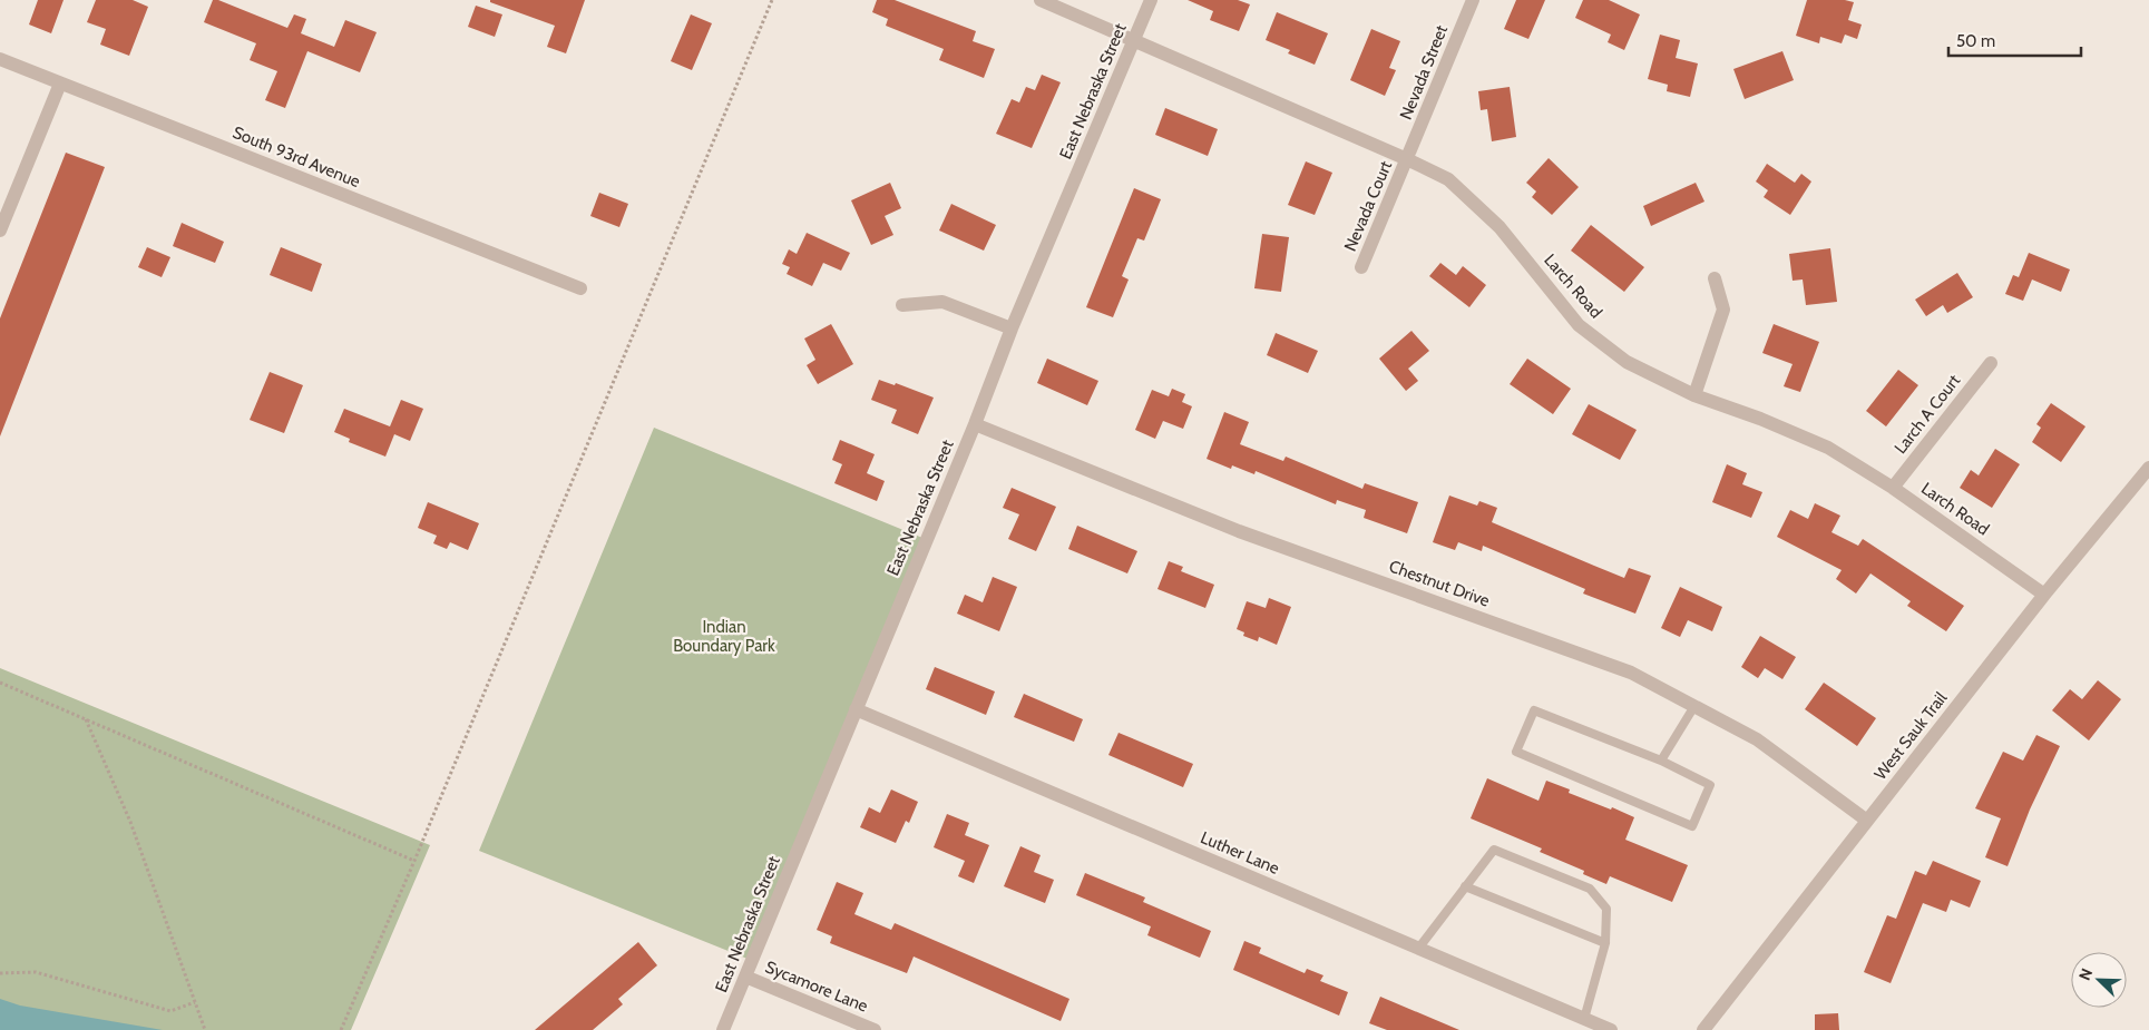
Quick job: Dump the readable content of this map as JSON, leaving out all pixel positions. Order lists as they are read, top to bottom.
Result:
{
  "streets": {
    "street": [
      "Nevada Street",
      "East Nebraska Street",
      "South 93rd Avenue",
      "Nevada Court",
      "Larch Road",
      "Larch A Court",
      "Chestnut Drive",
      "West Sauk Trail",
      "Luther Lane",
      "Sycamore Lane"
    ]
  },
  "crossings": [
    ["Nevada Street", "Nevada Court"],
    ["Nevada Street", "Larch Road"],
    ["East Nebraska Street", "Larch Road"],
    ["East Nebraska Street", "Chestnut Drive"],
    ["East Nebraska Street", "Luther Lane"],
    ["East Nebraska Street", "Sycamore Lane"],
    ["Nevada Court", "Larch Road"],
    ["Larch Road", "Larch A Court"],
    ["Larch Road", "West Sauk Trail"],
    ["Chestnut Drive", "West Sauk Trail"]
  ],
  "parks": ["Indian Boundary Park"],
  "scale_bar": "50 m",
  "north": "top left"
}
